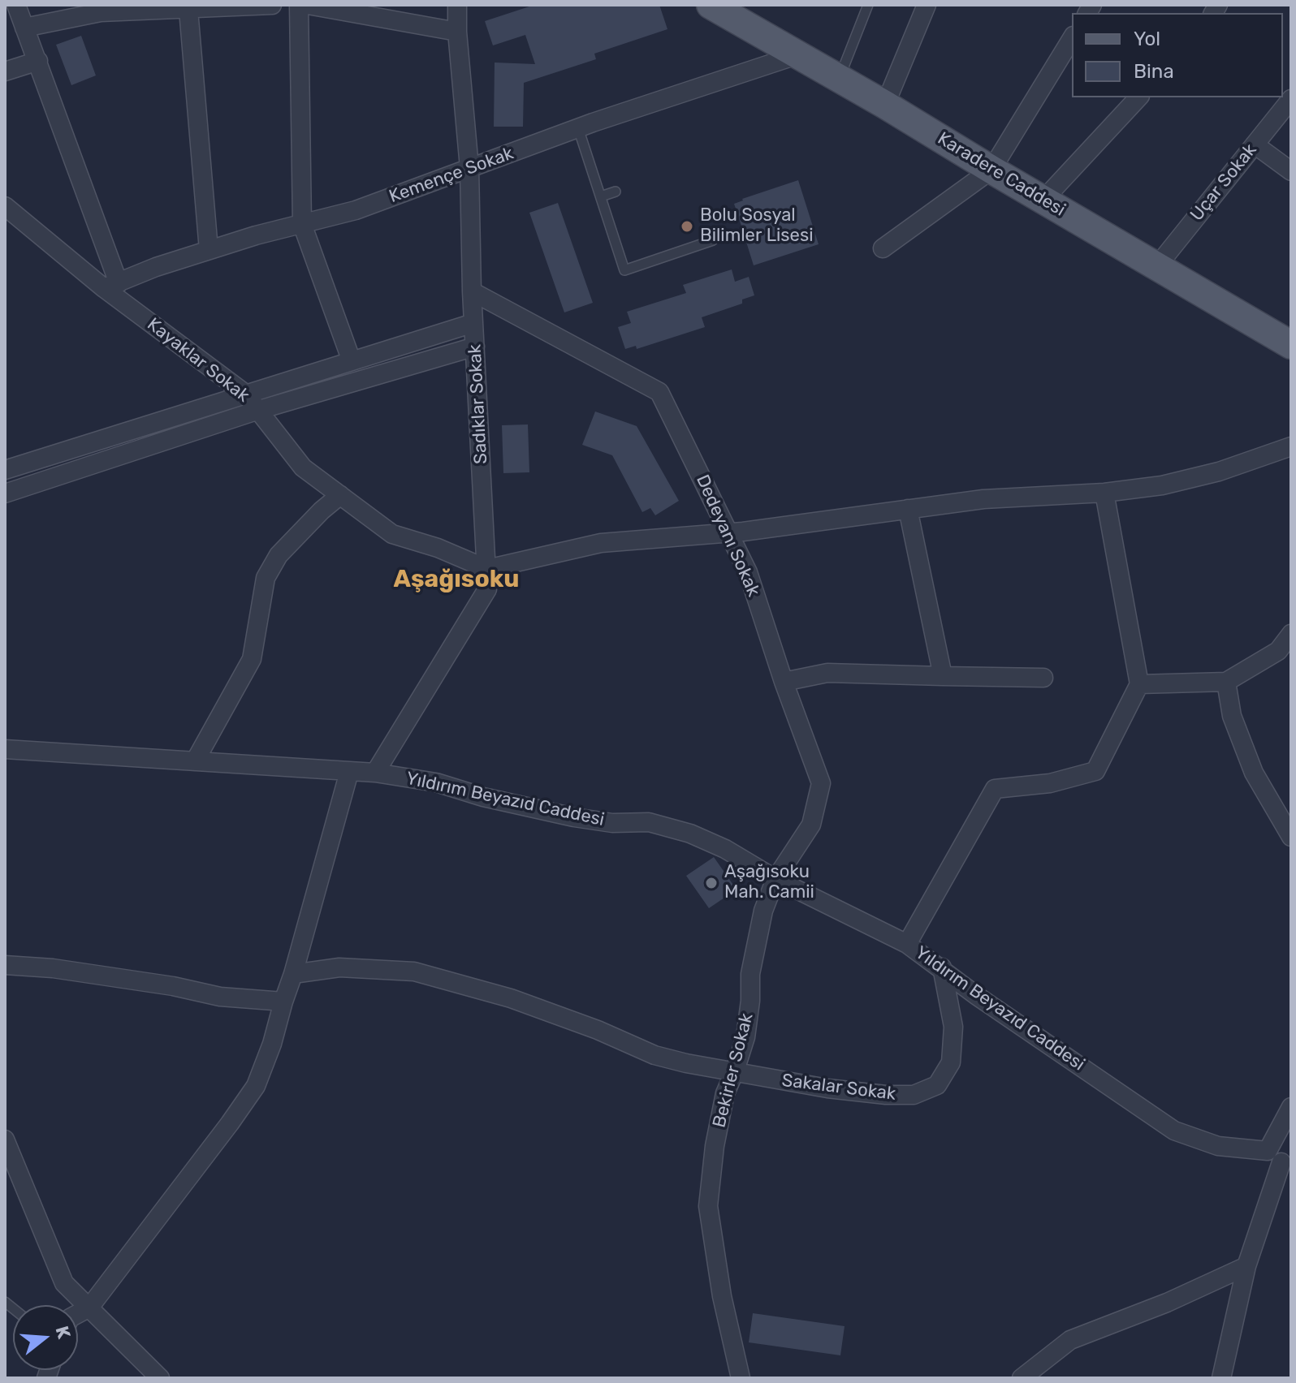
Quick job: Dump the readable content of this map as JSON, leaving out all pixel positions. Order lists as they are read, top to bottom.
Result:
{
  "streets": {
    "main road": ["Karadere Caddesi"],
    "street": [
      "Kemençe Sokak",
      "Uçar Sokak",
      "Kayaklar Sokak",
      "Sadıklar Sokak",
      "Dedeyanı Sokak",
      "Yıldırım Beyazıd Caddesi",
      "Bekirler Sokak",
      "Sakalar Sokak"
    ]
  },
  "crossings": [
    ["Karadere Caddesi", "Kemençe Sokak"],
    ["Karadere Caddesi", "Uçar Sokak"],
    ["Kemençe Sokak", "Kayaklar Sokak"],
    ["Kemençe Sokak", "Sadıklar Sokak"],
    ["Kayaklar Sokak", "Sadıklar Sokak"],
    ["Sadıklar Sokak", "Dedeyanı Sokak"],
    ["Sadıklar Sokak", "Yıldırım Beyazıd Caddesi"],
    ["Dedeyanı Sokak", "Yıldırım Beyazıd Caddesi"],
    ["Dedeyanı Sokak", "Bekirler Sokak"],
    ["Yıldırım Beyazıd Caddesi", "Bekirler Sokak"],
    ["Yıldırım Beyazıd Caddesi", "Sakalar Sokak"],
    ["Bekirler Sokak", "Sakalar Sokak"]
  ],
  "districts": ["Aşağısoku"],
  "places": ["Bolu Sosyal Bilimler Lisesi", "Aşağısoku Mah. Camii"],
  "legend": ["Yol", "Bina"],
  "north": "right"
}
